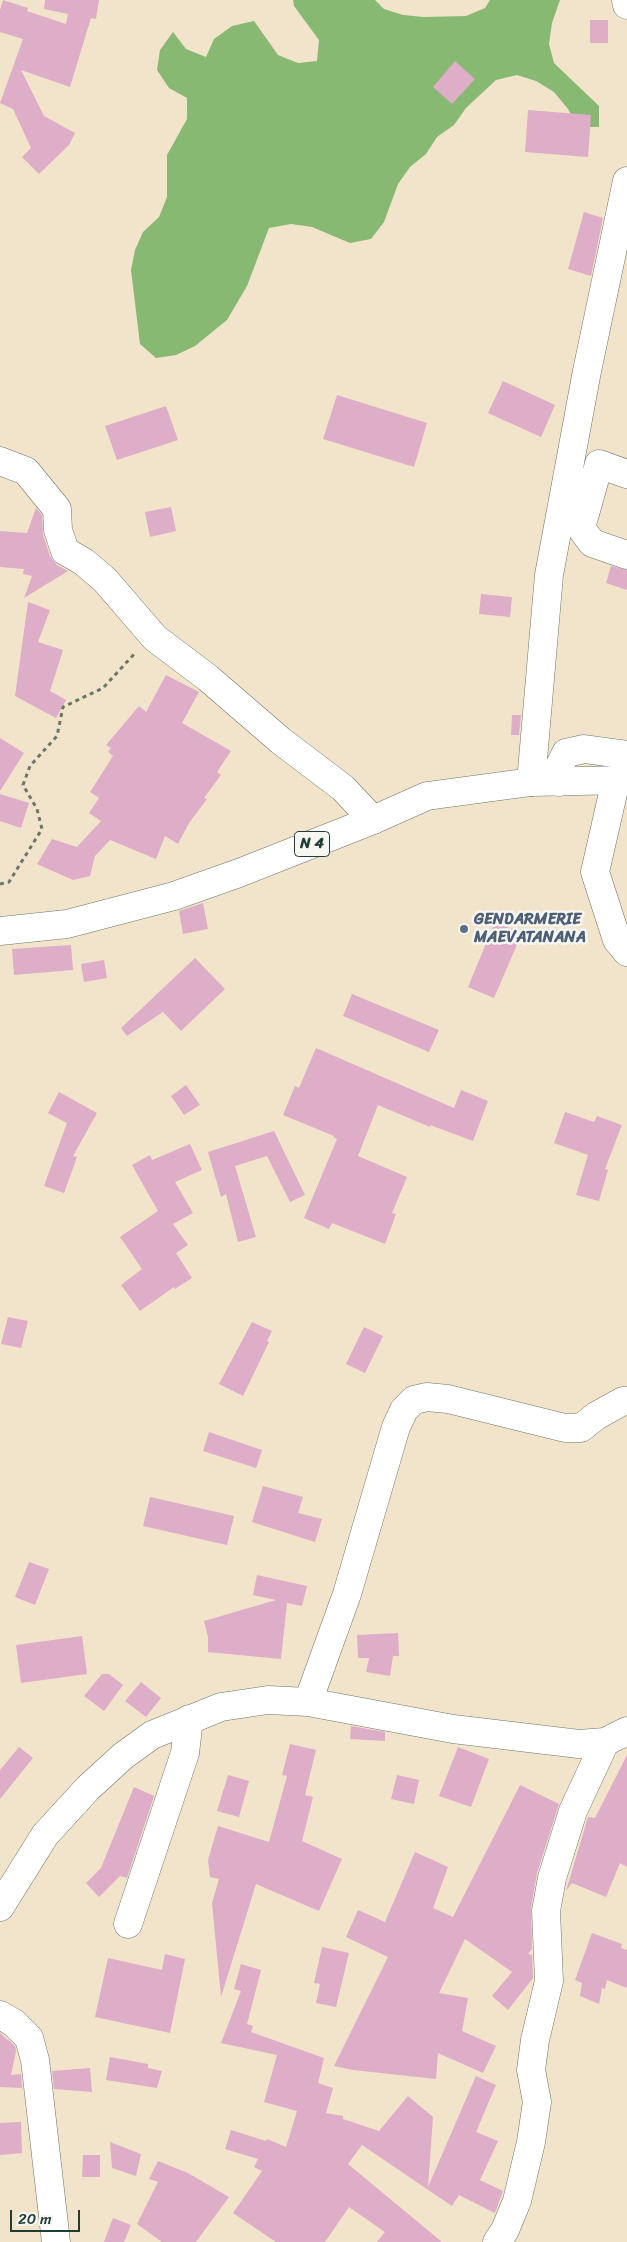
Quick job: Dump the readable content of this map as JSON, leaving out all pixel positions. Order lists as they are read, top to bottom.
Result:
{
  "streets": {
    "street": ["N 4"]
  },
  "places": ["GENDARMERIE MAEVATANANA"],
  "scale_bar": "20 m"
}
